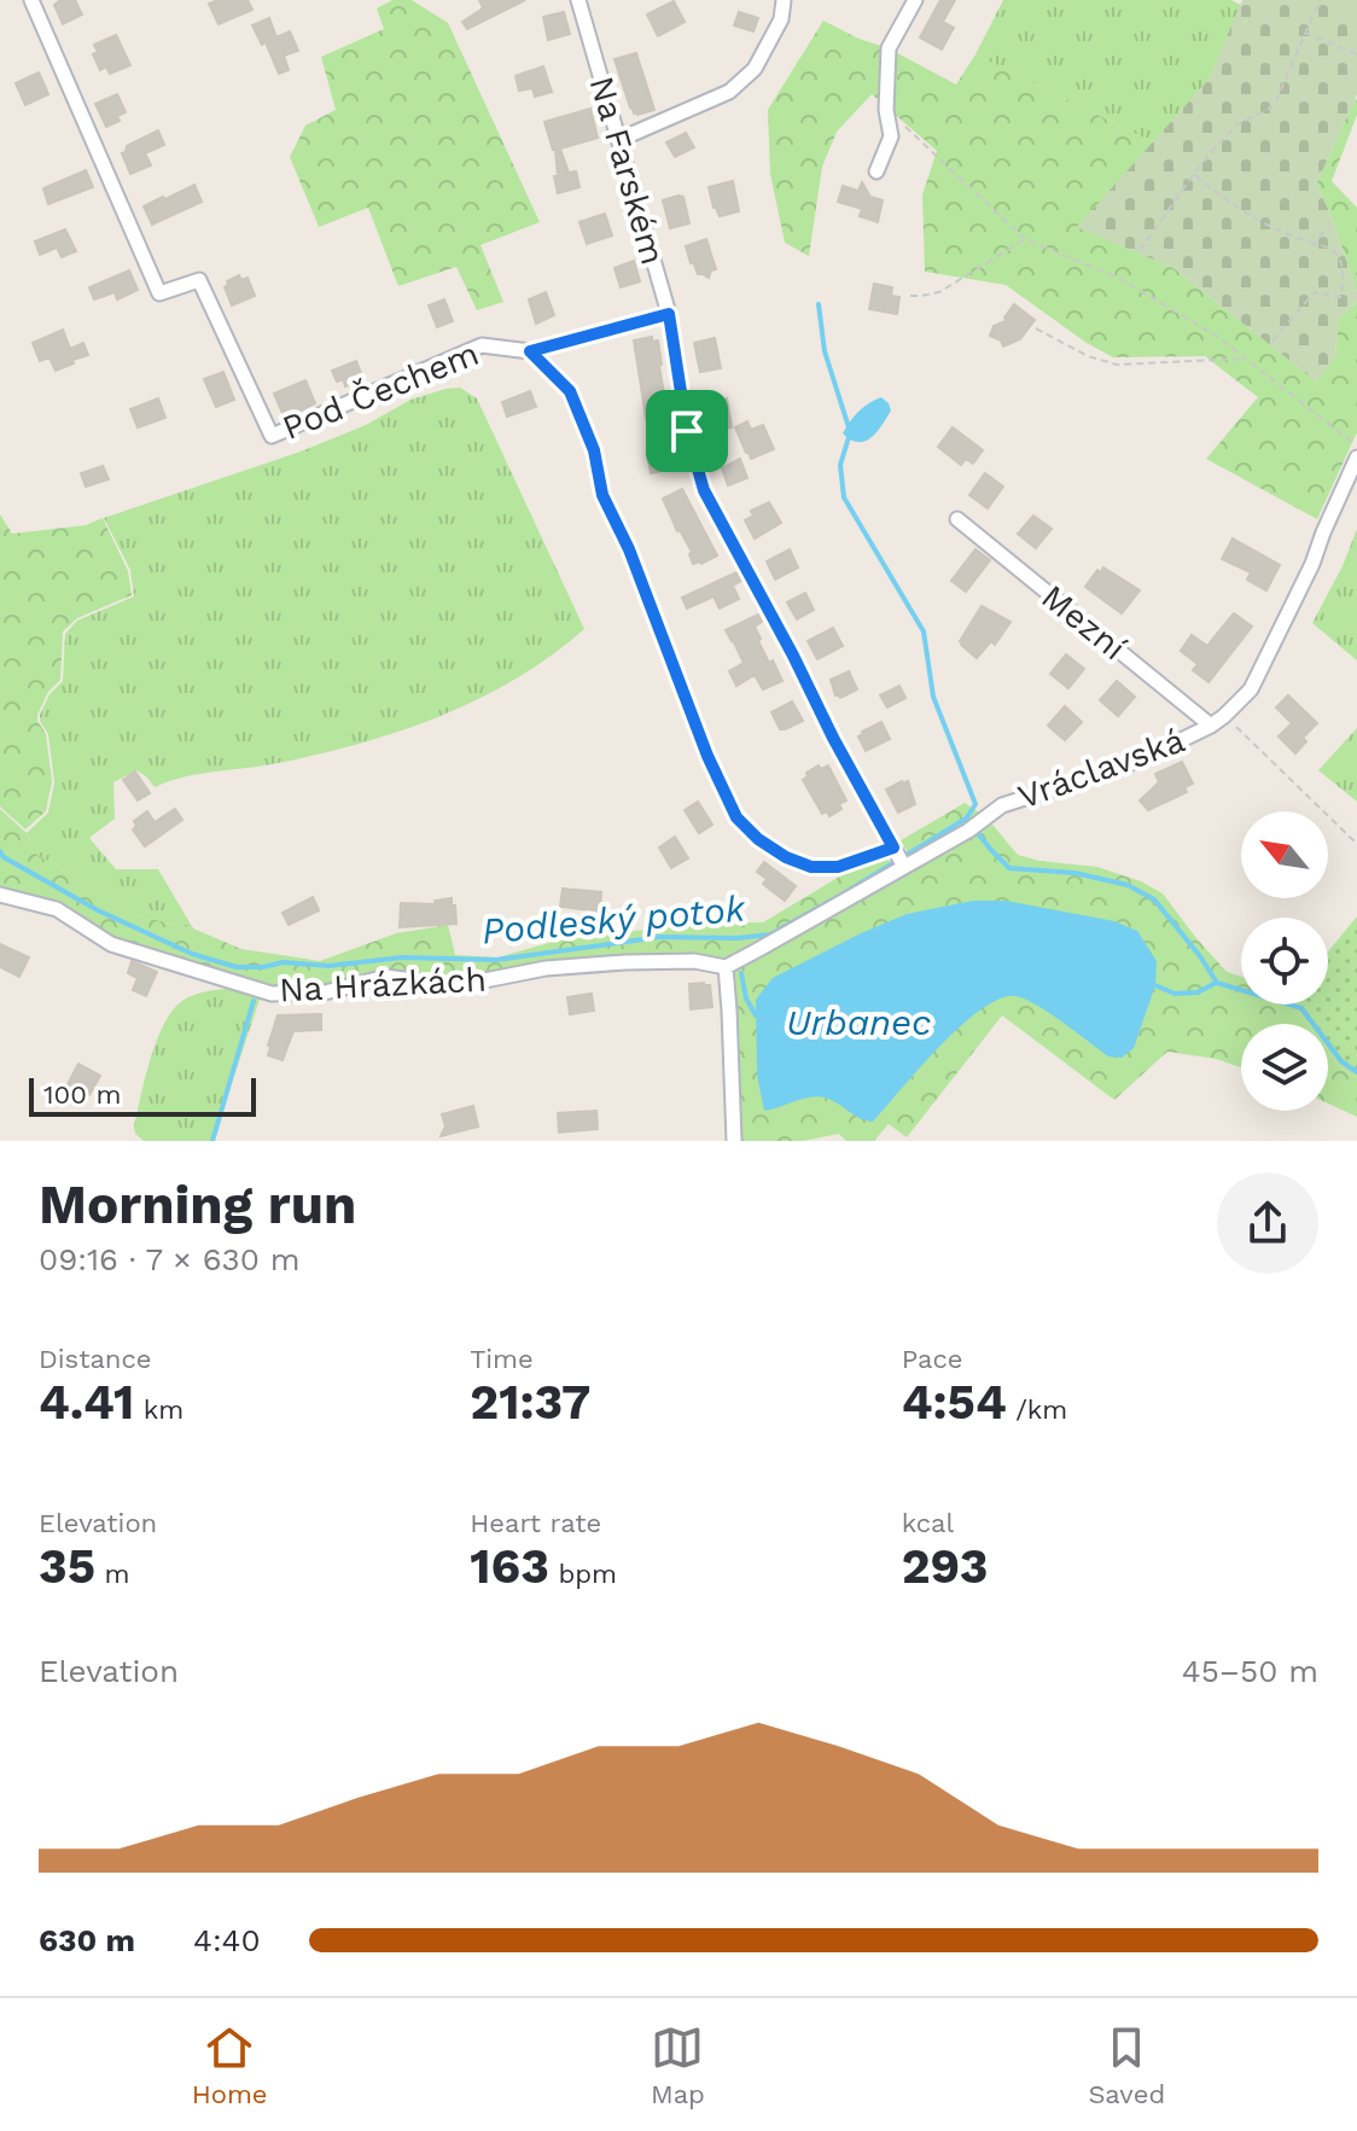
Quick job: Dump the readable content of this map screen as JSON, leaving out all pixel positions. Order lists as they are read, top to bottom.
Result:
{
  "streets": {
    "street": [
      "Na Farském",
      "Pod Čechem",
      "Mezní",
      "Vráclavská",
      "Na Hrázkách"
    ]
  },
  "crossings": [
    ["Na Farském", "Pod Čechem"],
    ["Na Farském", "Vráclavská"],
    ["Mezní", "Vráclavská"],
    ["Vráclavská", "Na Hrázkách"]
  ],
  "water": ["Podleský potok", "Urbanec"],
  "scale_bar": "100 m",
  "north": "top left",
  "page": {
    "scale": "100 m",
    "heading": ["Morning run", "09:16 · 7 × 630 m"],
    "stats": [
      ["Distance", "4.41 km"],
      ["Time", "21:37"],
      ["Pace", "4:54 /km"],
      ["Elevation", "35 m"],
      ["Heart rate", "163 bpm"],
      ["kcal", "293"]
    ],
    "chart": ["Elevation", "45–50 m"],
    "list": [
      {
        "name": "630 m",
        "note": "4:40"
      }
    ],
    "tabs": ["Home", "Map", "Saved"]
  }
}
